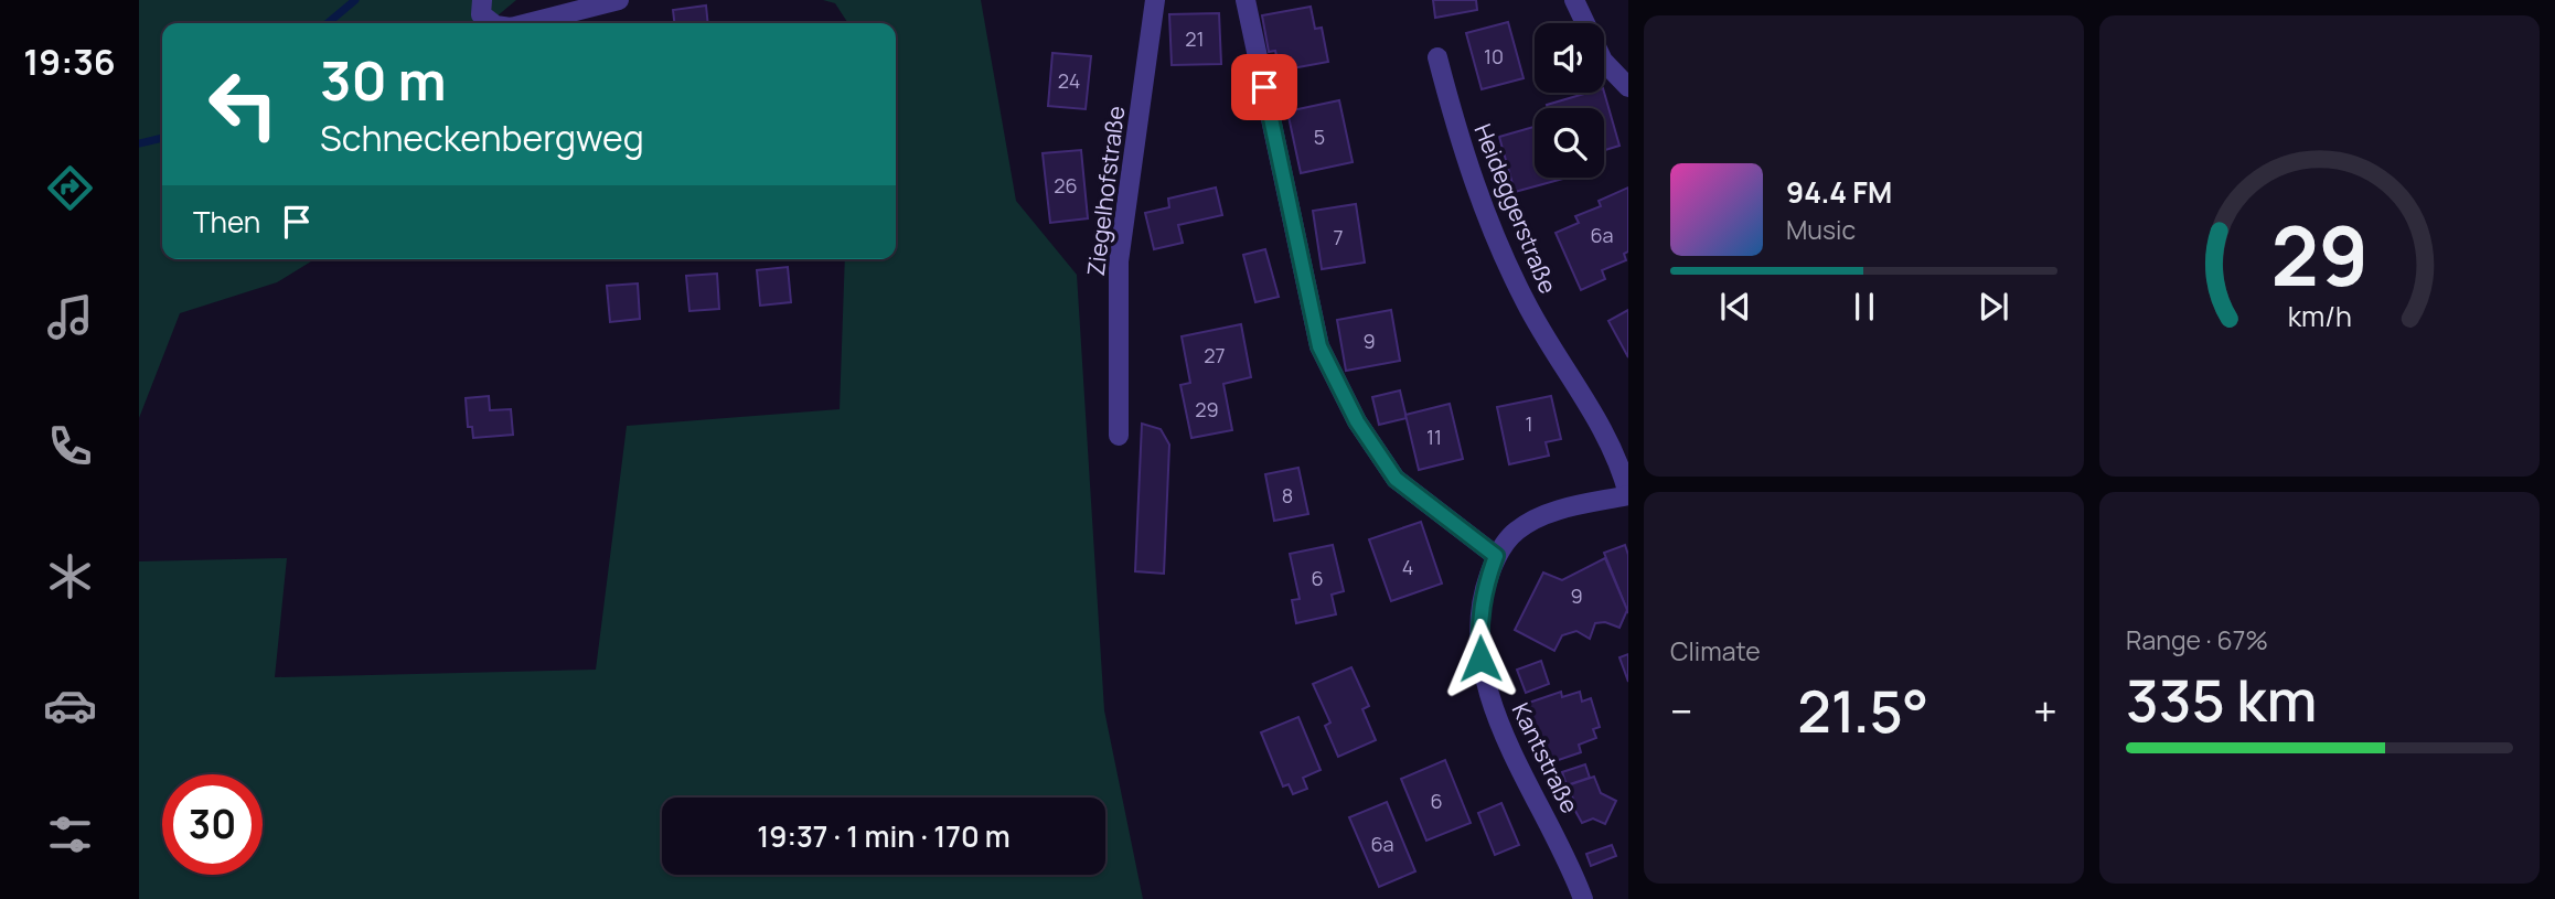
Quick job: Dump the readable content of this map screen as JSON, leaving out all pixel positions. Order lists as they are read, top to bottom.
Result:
{
  "streets": {
    "street": ["Ziegelhofstraße", "Heideggerstraße", "Kantstraße"]
  },
  "crossings": [
    ["Heideggerstraße", "Kantstraße"]
  ],
  "house_numbers": [
    "21",
    "10",
    "24",
    "5",
    "26",
    "6a",
    "7",
    "9",
    "27",
    "29",
    "1",
    "11",
    "8",
    "4",
    "6",
    "9",
    "6",
    "6a"
  ],
  "page": {
    "tabs": "19:36",
    "turn": ["30 m", "Schneckenbergweg"],
    "song": ["94.4 FM", "Music"],
    "then": "Then",
    "tile": [
      "Climate",
      ["Range · 67%", "335 km"]
    ],
    "heat": ["−", "21.5°", "+"],
    "limit": "30",
    "trip": "19:37 · 1 min · 170 m",
    "gauge": ["29", "km/h"]
  }
}
